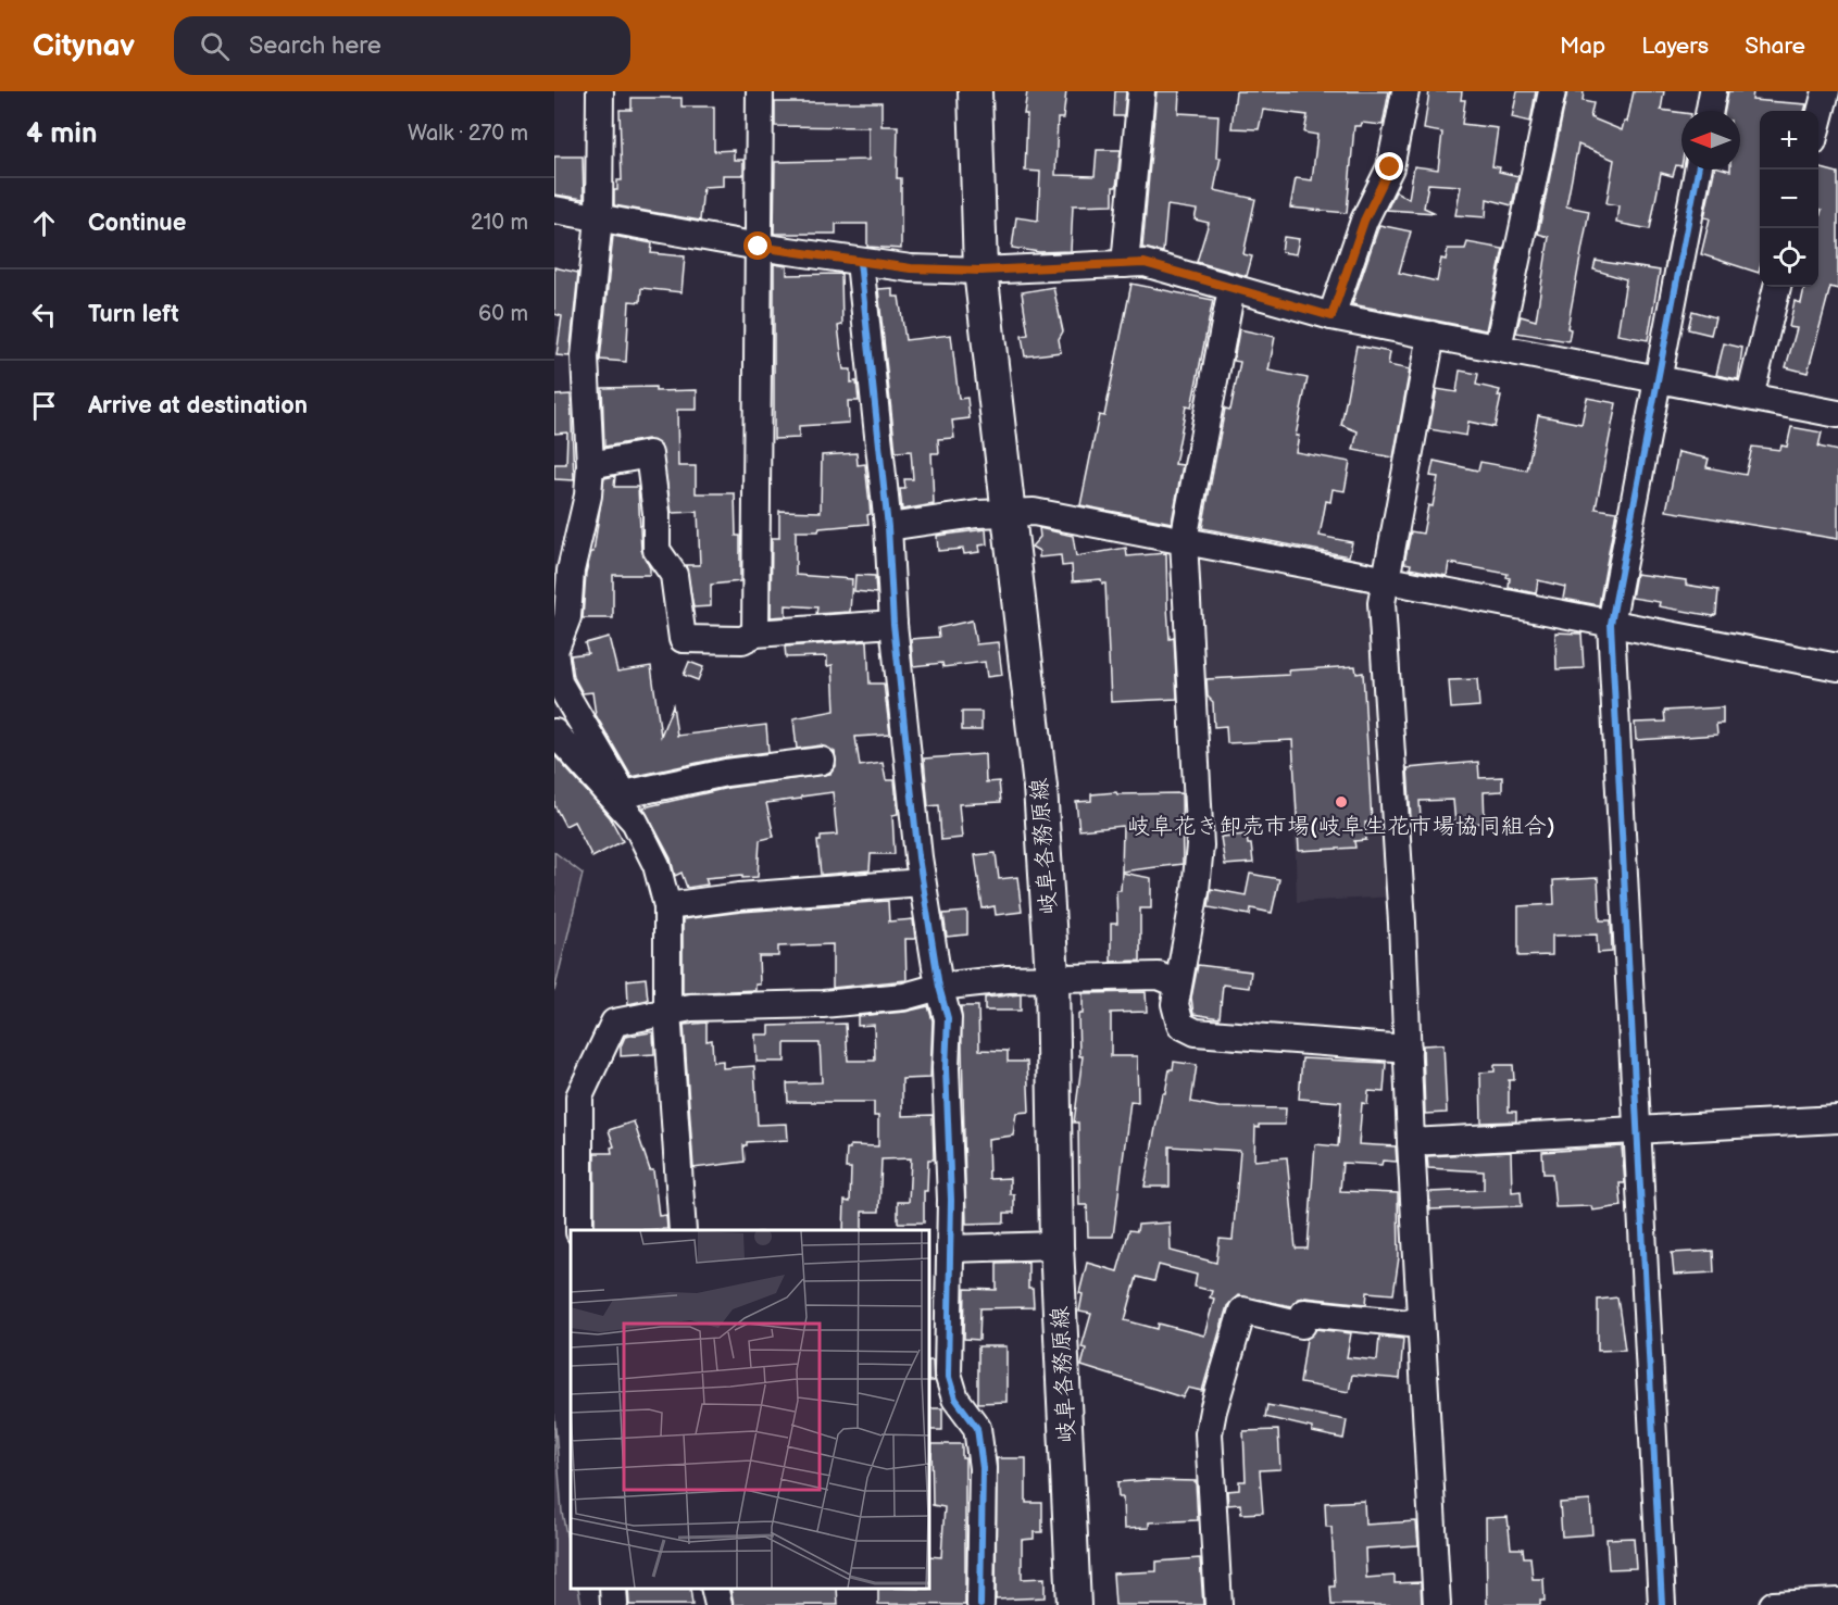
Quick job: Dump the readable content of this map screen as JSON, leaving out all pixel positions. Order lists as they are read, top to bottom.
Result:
{
  "streets": {
    "main road": ["岐阜各務原線"]
  },
  "places": ["岐阜花き卸売市場(岐阜生花市場協同組合)"],
  "north": "left",
  "page": {
    "header": "Citynav",
    "search": "Search here",
    "nav": ["Map", "Layers", "Share"],
    "heading": ["4 min", "Walk · 270 m"],
    "map_buttons": ["+", "−"],
    "list": [
      ["Continue", "210 m"],
      ["Turn left", "60 m"],
      "Arrive at destination"
    ]
  }
}
